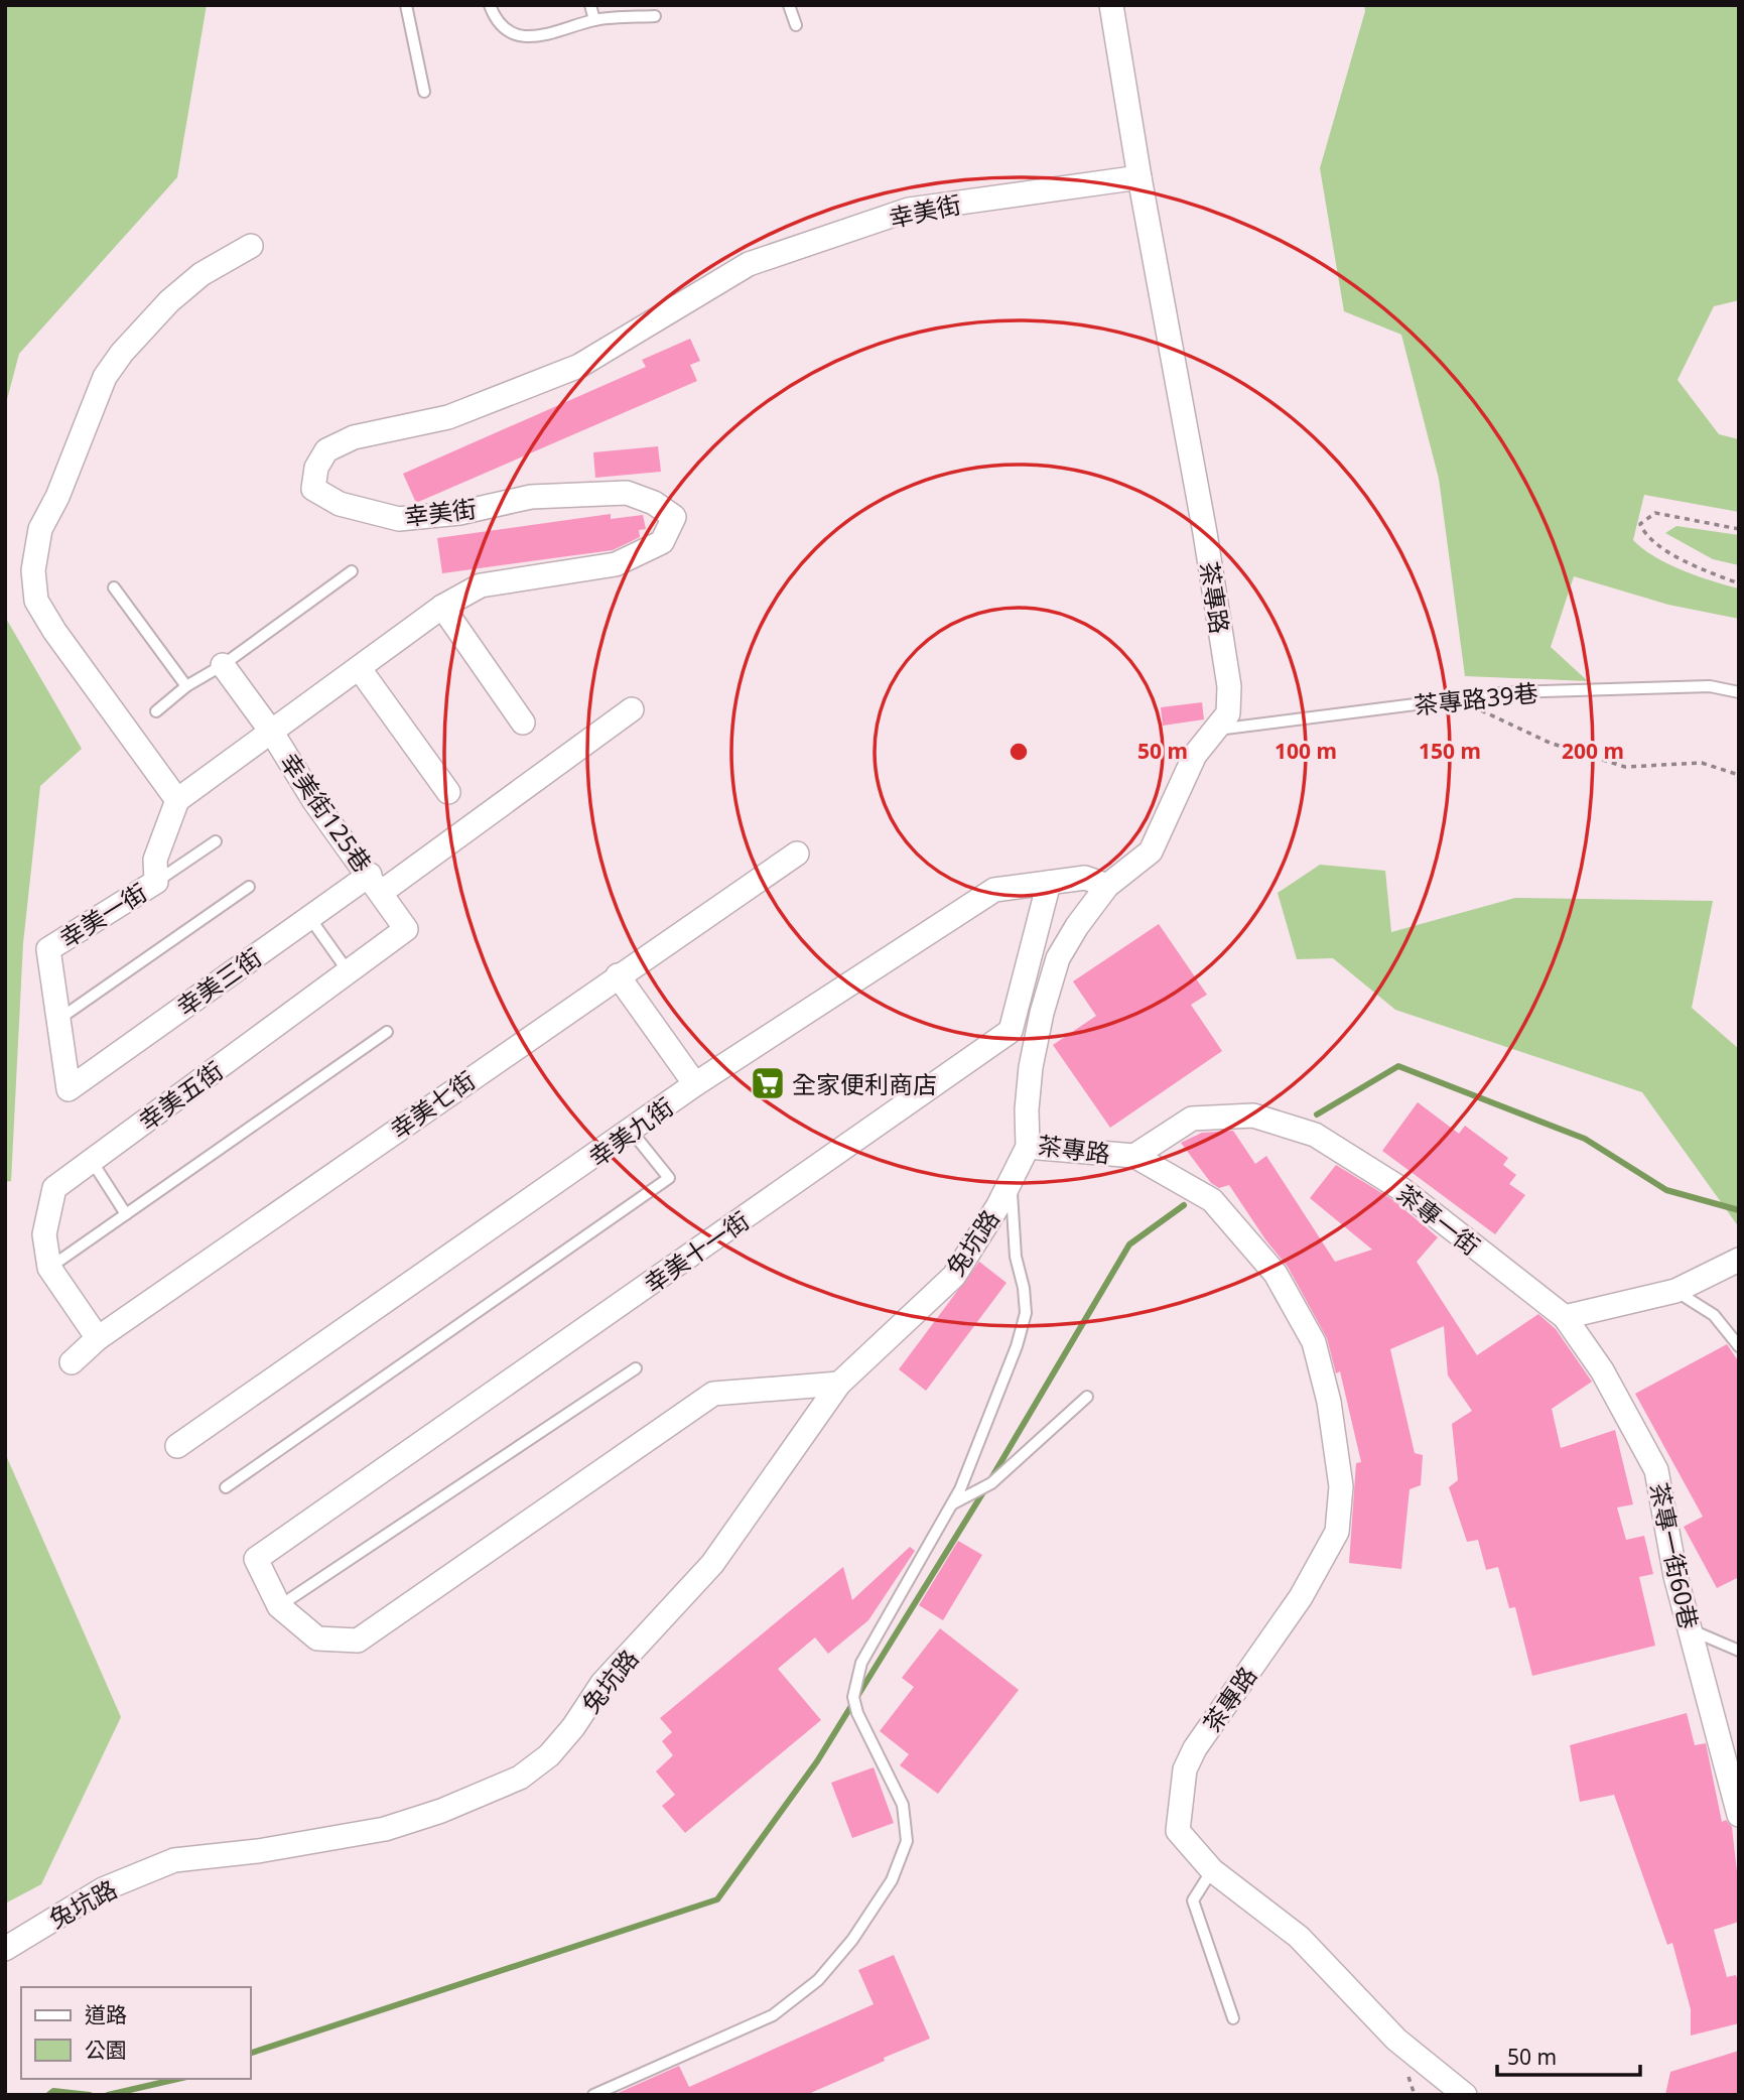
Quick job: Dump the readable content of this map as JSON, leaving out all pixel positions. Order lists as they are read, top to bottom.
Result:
{
  "streets": {
    "street": [
      "幸美街",
      "茶專路",
      "幸美街125巷",
      "幸美一街",
      "幸美三街",
      "幸美五街",
      "幸美七街",
      "幸美九街",
      "茶專一街",
      "兔坑路",
      "幸美十一街",
      "茶專一街60巷"
    ],
    "lane": ["茶專路39巷"]
  },
  "crossings": [
    ["幸美街", "茶專路"],
    ["幸美街", "幸美街125巷"],
    ["幸美街", "幸美一街"],
    ["茶專路", "茶專路39巷"],
    ["茶專路", "幸美九街"],
    ["茶專路", "茶專一街"],
    ["茶專路", "兔坑路"],
    ["幸美街125巷", "幸美三街"],
    ["幸美街125巷", "幸美五街"],
    ["幸美一街", "幸美三街"],
    ["幸美三街", "幸美五街"],
    ["幸美五街", "幸美七街"],
    ["幸美九街", "幸美十一街"],
    ["茶專一街", "茶專一街60巷"]
  ],
  "places": {
    "supermarket": ["全家便利商店"]
  },
  "legend": ["道路", "公園"],
  "scale_bar": "50 m",
  "rings": [
    "50 m",
    "100 m",
    "150 m",
    "200 m"
  ]
}
